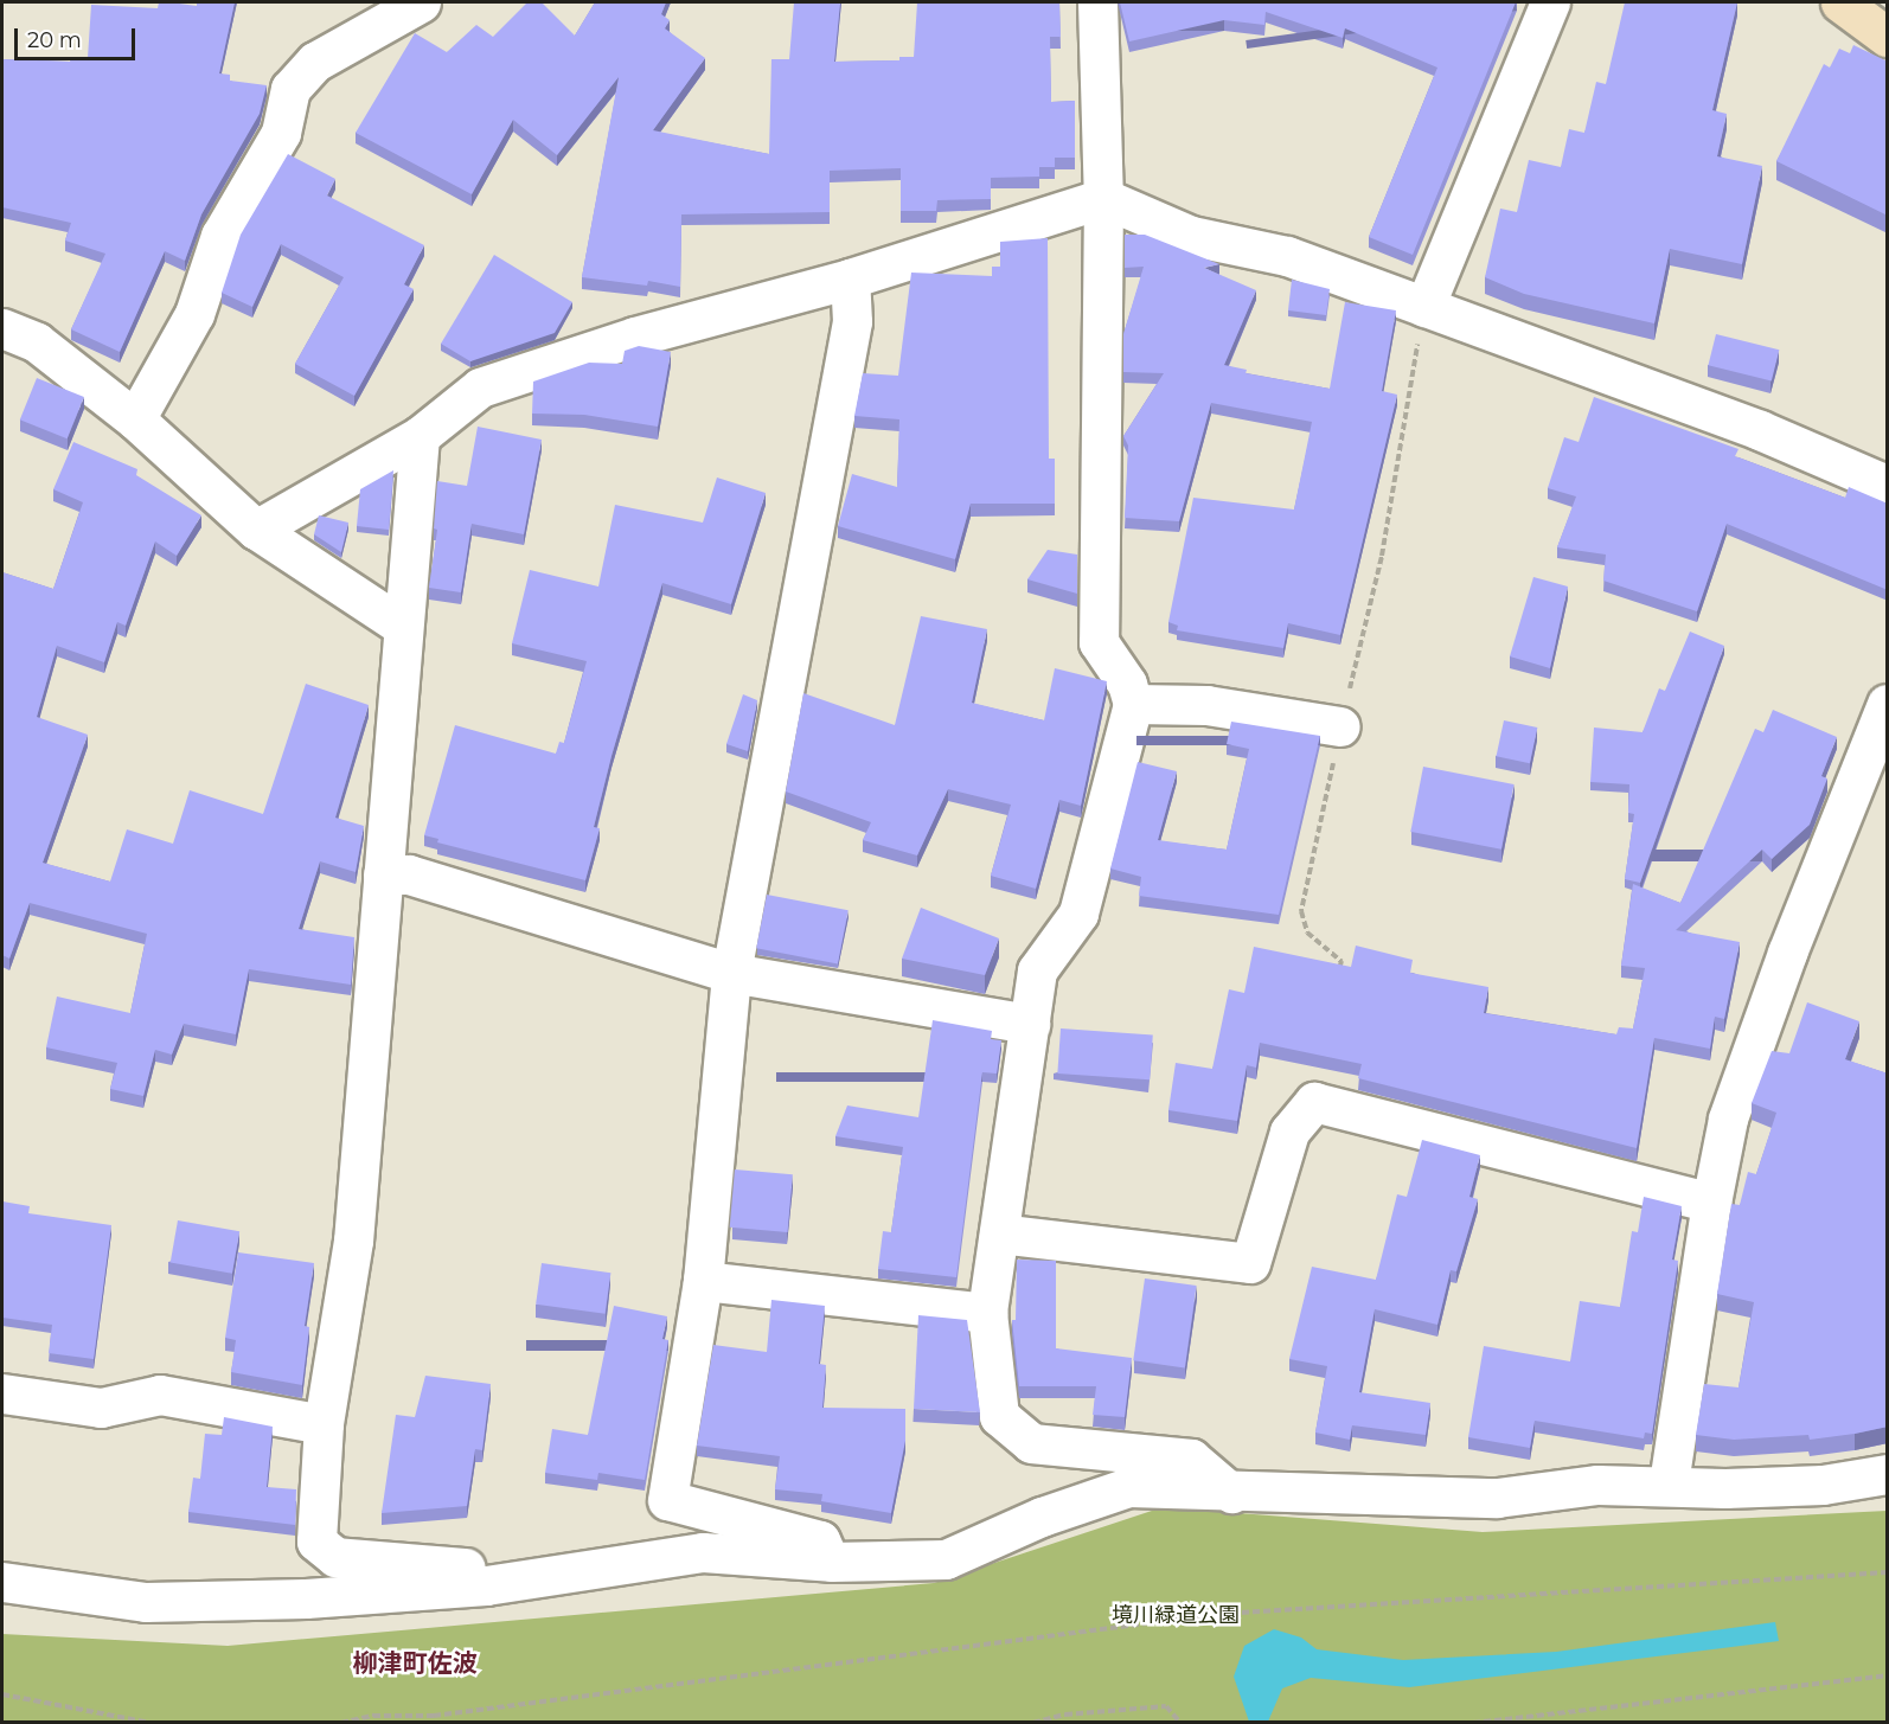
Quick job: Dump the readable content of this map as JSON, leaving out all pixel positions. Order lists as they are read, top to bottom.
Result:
{
  "districts": ["柳津町佐波"],
  "parks": ["境川緑道公園"],
  "scale_bar": "20 m"
}
